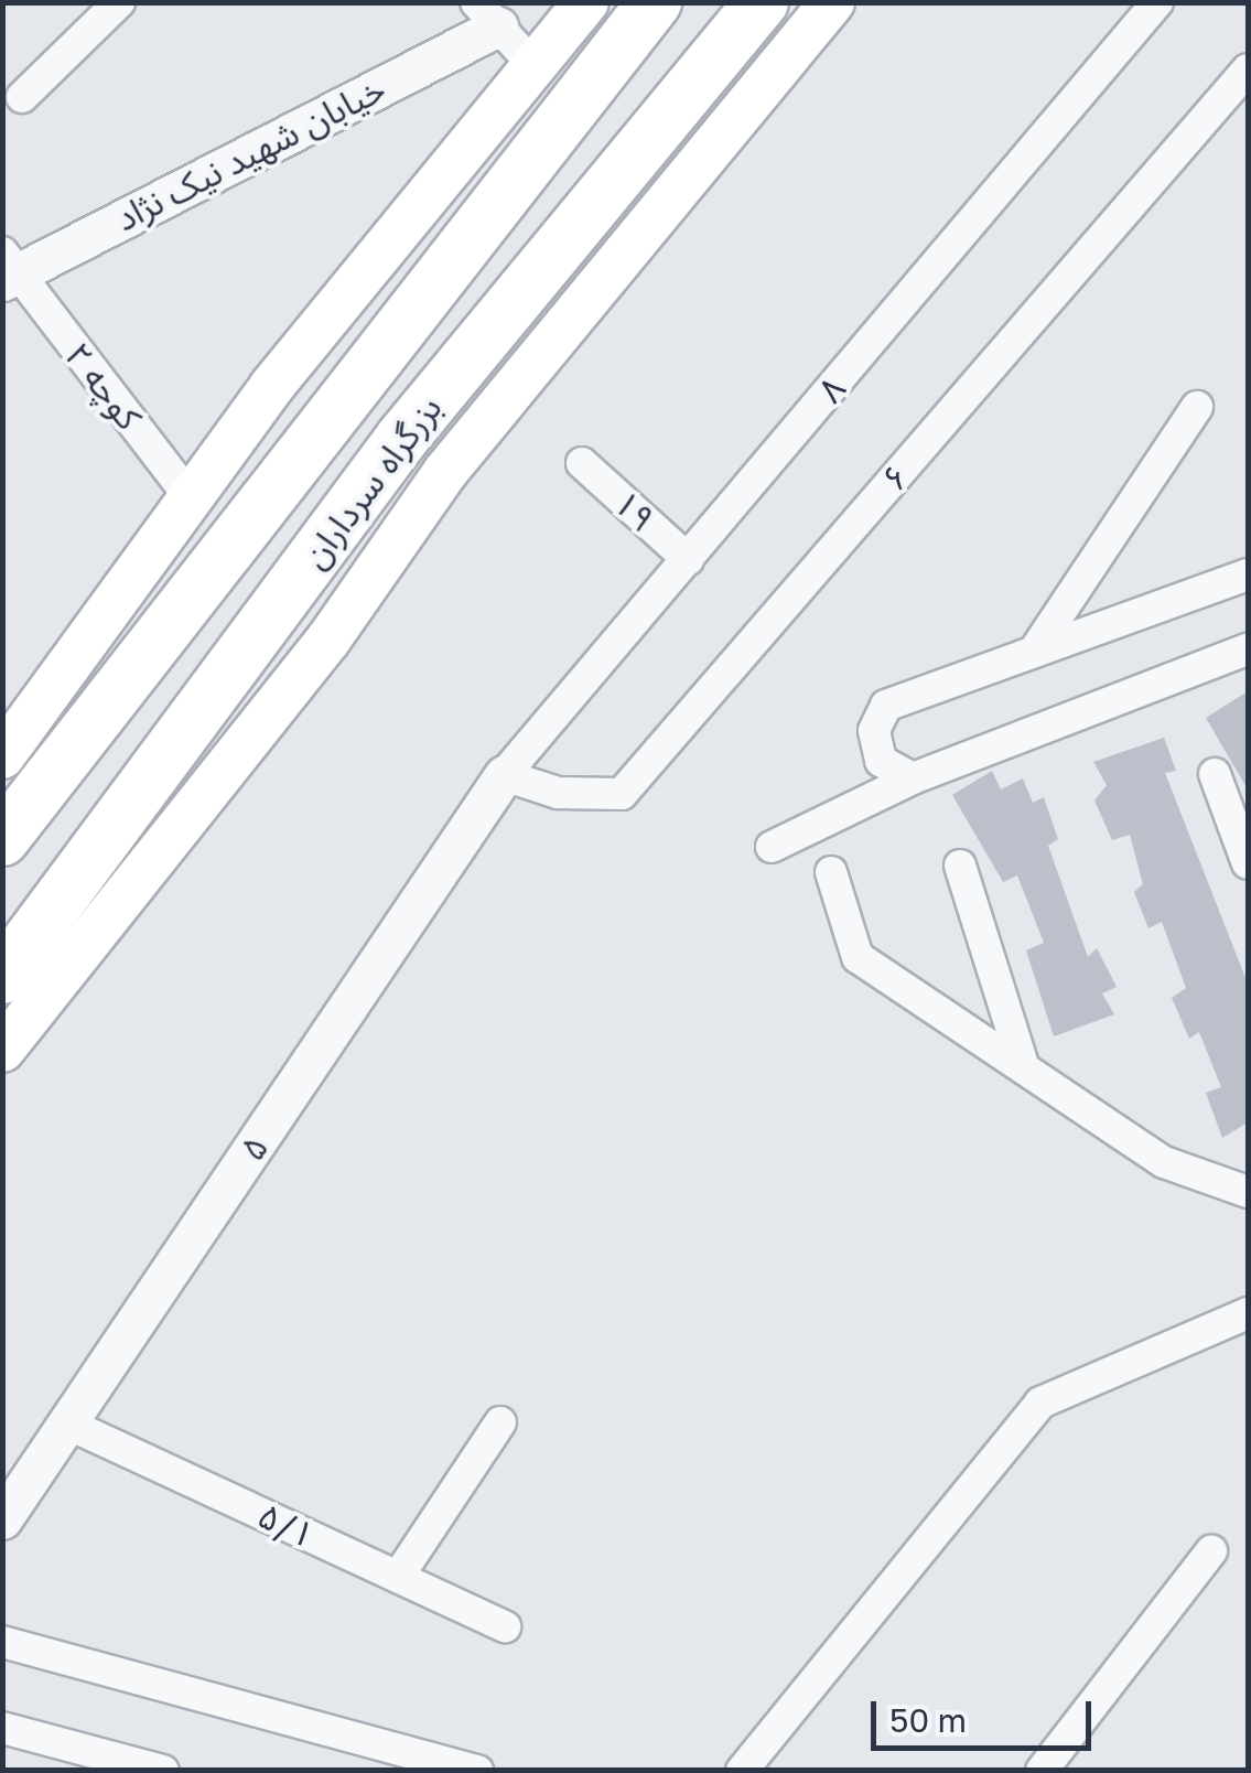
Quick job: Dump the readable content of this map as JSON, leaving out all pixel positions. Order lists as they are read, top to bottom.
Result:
{
  "streets": {
    "highway": ["بزرگراه سرداران"],
    "street": [
      "خیابان شهید نیک نژاد",
      "کوچه ۲",
      "۸",
      "۶",
      "۱۹",
      "۵",
      "۵/۱"
    ]
  },
  "crossings": [
    ["خیابان شهید نیک نژاد", "کوچه ۲"],
    ["۸", "۶"],
    ["۸", "۱۹"],
    ["۸", "۵"],
    ["۶", "۵"],
    ["۵", "۵/۱"]
  ],
  "scale_bar": "50 m"
}
